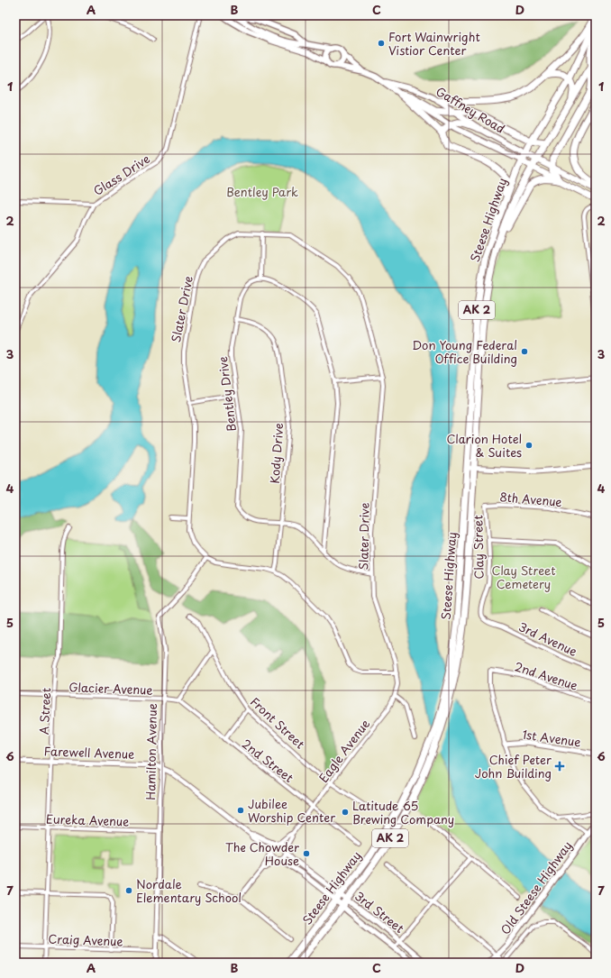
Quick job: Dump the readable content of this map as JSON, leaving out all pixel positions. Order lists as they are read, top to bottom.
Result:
{
  "streets": {
    "highway": ["Steese Highway", "AK 2"],
    "main road": ["Gaffney Road", "Old Steese Highway", "3rd Street"],
    "street": [
      "Glass Drive",
      "Slater Drive",
      "Bentley Drive",
      "Kody Drive",
      "8th Avenue",
      "Clay Street",
      "3rd Avenue",
      "2nd Avenue",
      "Glacier Avenue",
      "A Street",
      "Front Street",
      "1st Avenue",
      "Eagle Avenue",
      "Hamilton Avenue",
      "Farewell Avenue",
      "2nd Street",
      "Eureka Avenue",
      "Craig Avenue"
    ]
  },
  "crossings": [
    ["Gaffney Road", "Steese Highway"],
    ["Gaffney Road", "AK 2"],
    ["Steese Highway", "AK 2"],
    ["Steese Highway", "3rd Street"],
    ["Slater Drive", "Bentley Drive"],
    ["Slater Drive", "Kody Drive"],
    ["Slater Drive", "Eagle Avenue"],
    ["Slater Drive", "Hamilton Avenue"],
    ["Bentley Drive", "Kody Drive"],
    ["8th Avenue", "Clay Street"],
    ["Clay Street", "3rd Avenue"],
    ["2nd Avenue", "1st Avenue"],
    ["Glacier Avenue", "A Street"],
    ["Glacier Avenue", "Hamilton Avenue"],
    ["A Street", "Farewell Avenue"],
    ["A Street", "Eureka Avenue"],
    ["A Street", "Craig Avenue"],
    ["Front Street", "Eagle Avenue"],
    ["Eagle Avenue", "2nd Street"],
    ["Eagle Avenue", "3rd Street"],
    ["Hamilton Avenue", "Farewell Avenue"],
    ["Hamilton Avenue", "Eureka Avenue"],
    ["Hamilton Avenue", "Craig Avenue"]
  ],
  "parks": ["Bentley Park", "Clay Street Cemetery"],
  "places": {
    "other": [
      "Fort Wainwright Vistior Center",
      "Don Young Federal Office Building",
      "Clarion Hotel & Suites",
      "Jubilee Worship Center",
      "Latitude 65 Brewing Company",
      "The Chowder House",
      "Nordale Elementary School"
    ],
    "health": ["Chief Peter John Building"]
  },
  "grid": {
    "columns": [
      "A",
      "B",
      "C",
      "D"
    ],
    "rows": [
      "1",
      "2",
      "3",
      "4",
      "5",
      "6",
      "7"
    ]
  }
}
